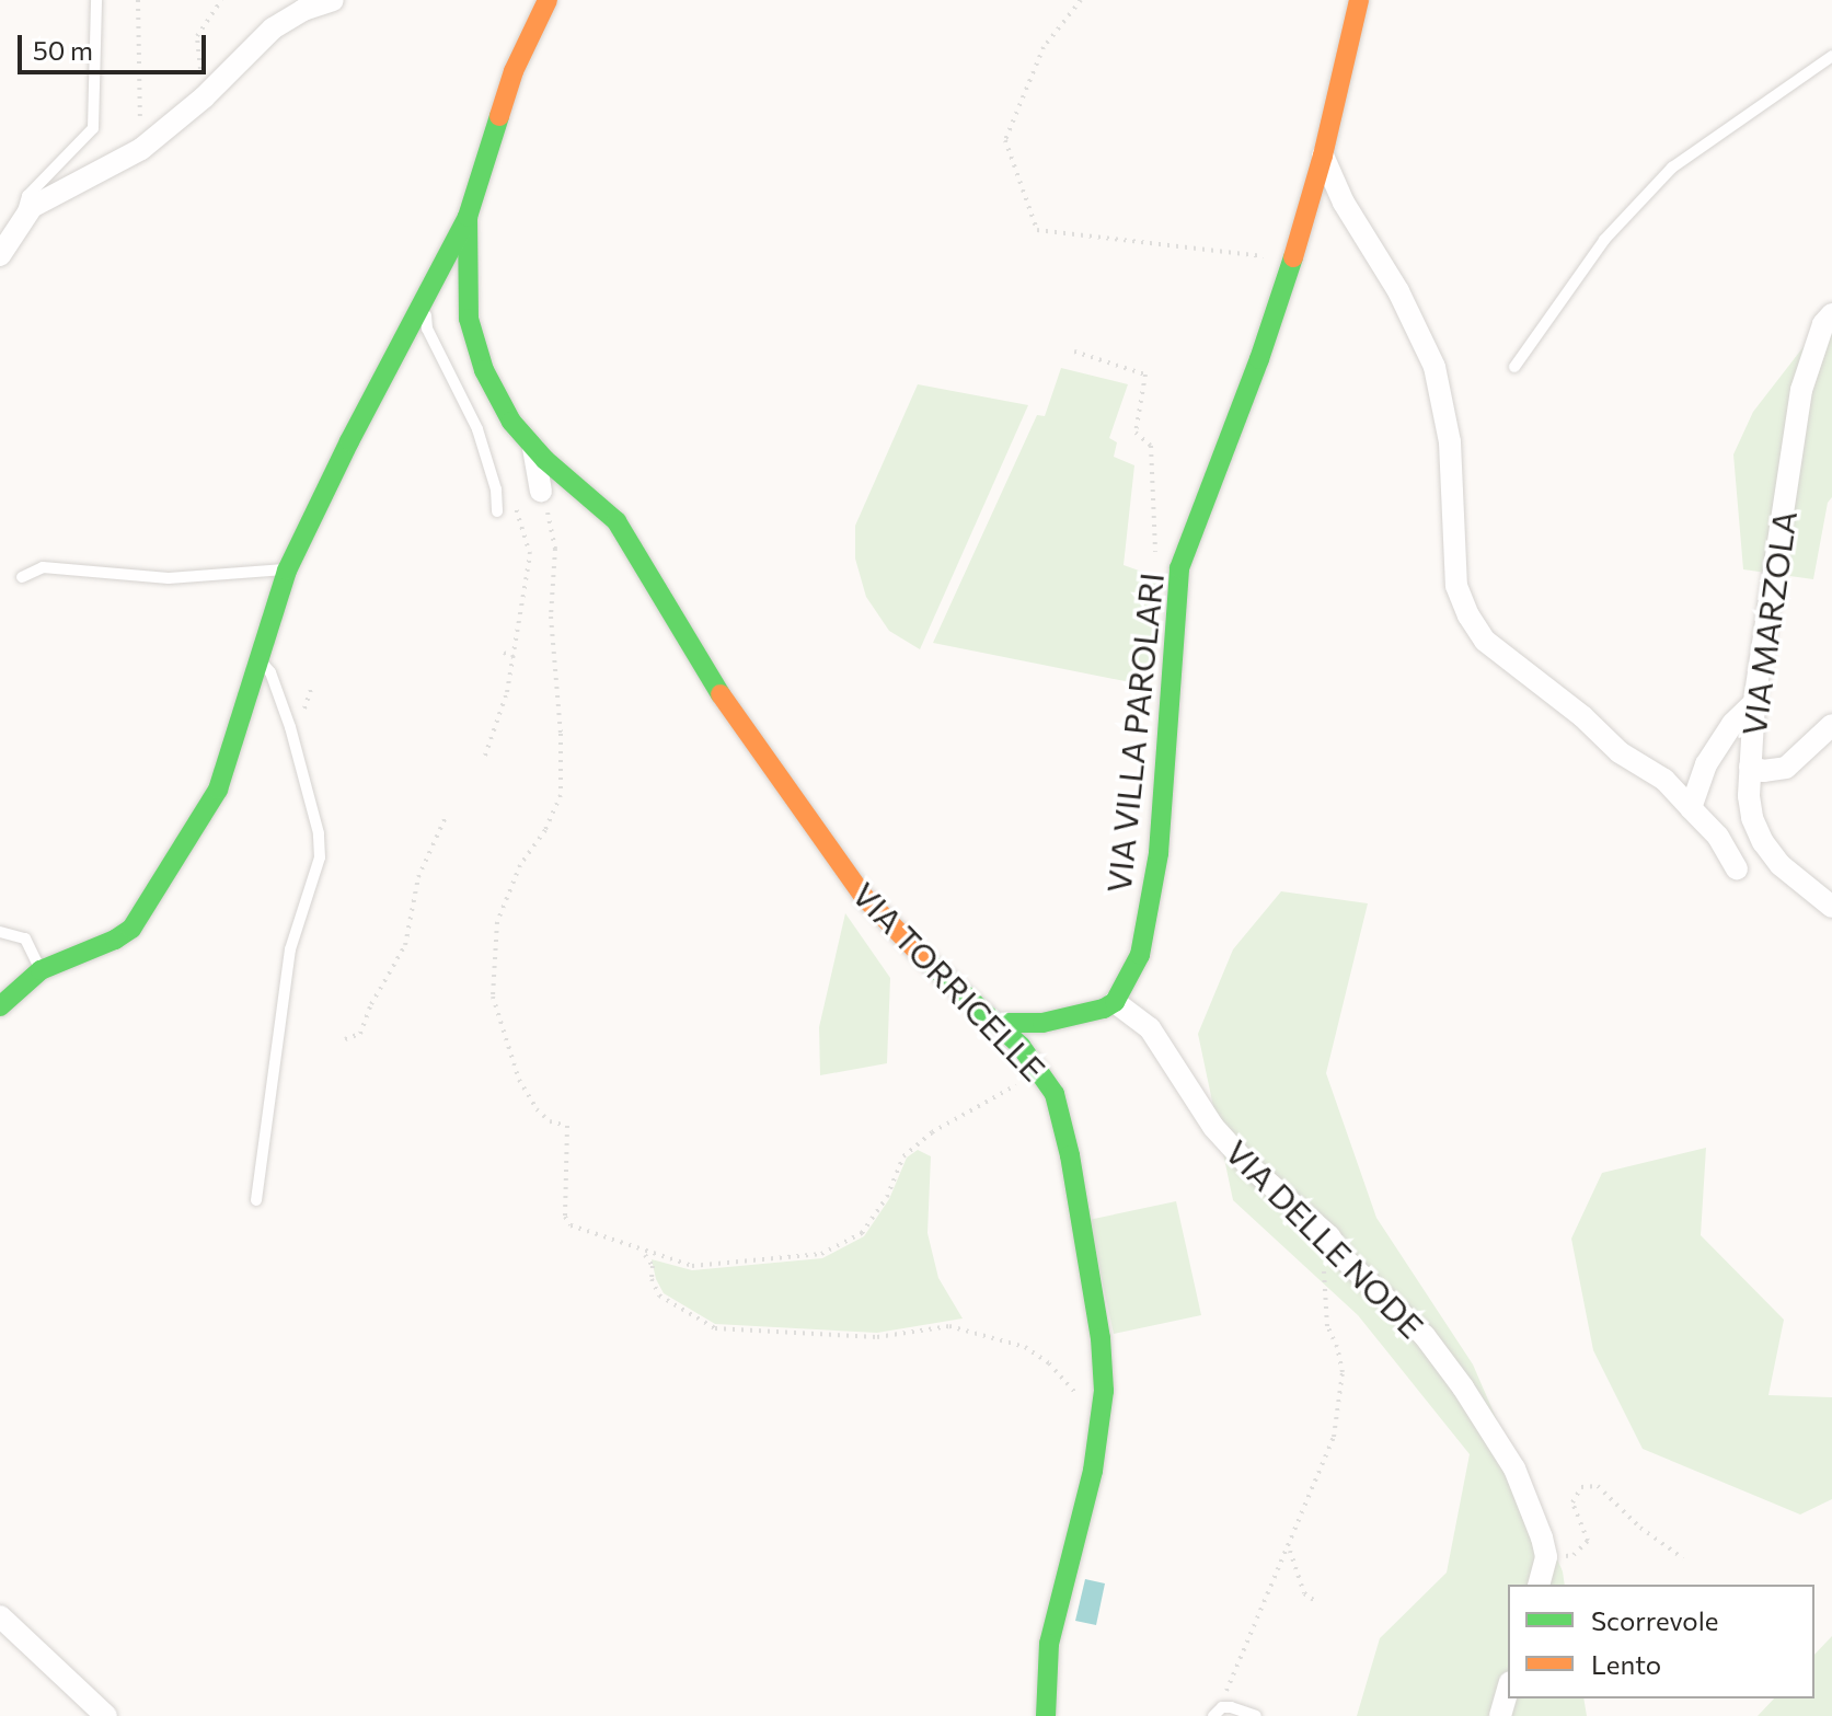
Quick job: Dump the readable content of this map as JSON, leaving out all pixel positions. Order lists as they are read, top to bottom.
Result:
{
  "streets": {
    "street": [
      "VIA MARZOLA",
      "VIA VILLA PAROLARI",
      "VIA TORRICELLE",
      "VIA DELLE NODE"
    ]
  },
  "crossings": [
    ["VIA VILLA PAROLARI", "VIA DELLE NODE"]
  ],
  "legend": ["Scorrevole", "Lento"],
  "scale_bar": "50 m"
}
